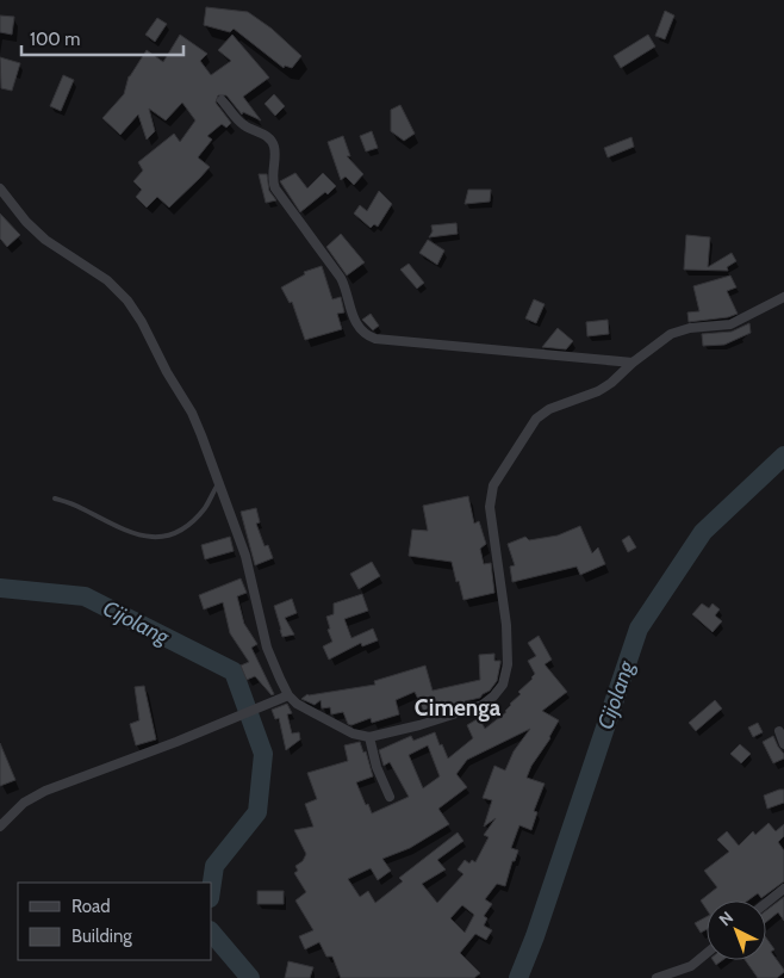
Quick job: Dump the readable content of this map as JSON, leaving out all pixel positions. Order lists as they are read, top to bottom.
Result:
{
  "districts": ["Cimenga"],
  "water": ["Cijolang"],
  "legend": ["Road", "Building"],
  "scale_bar": "100 m",
  "north": "top left"
}
